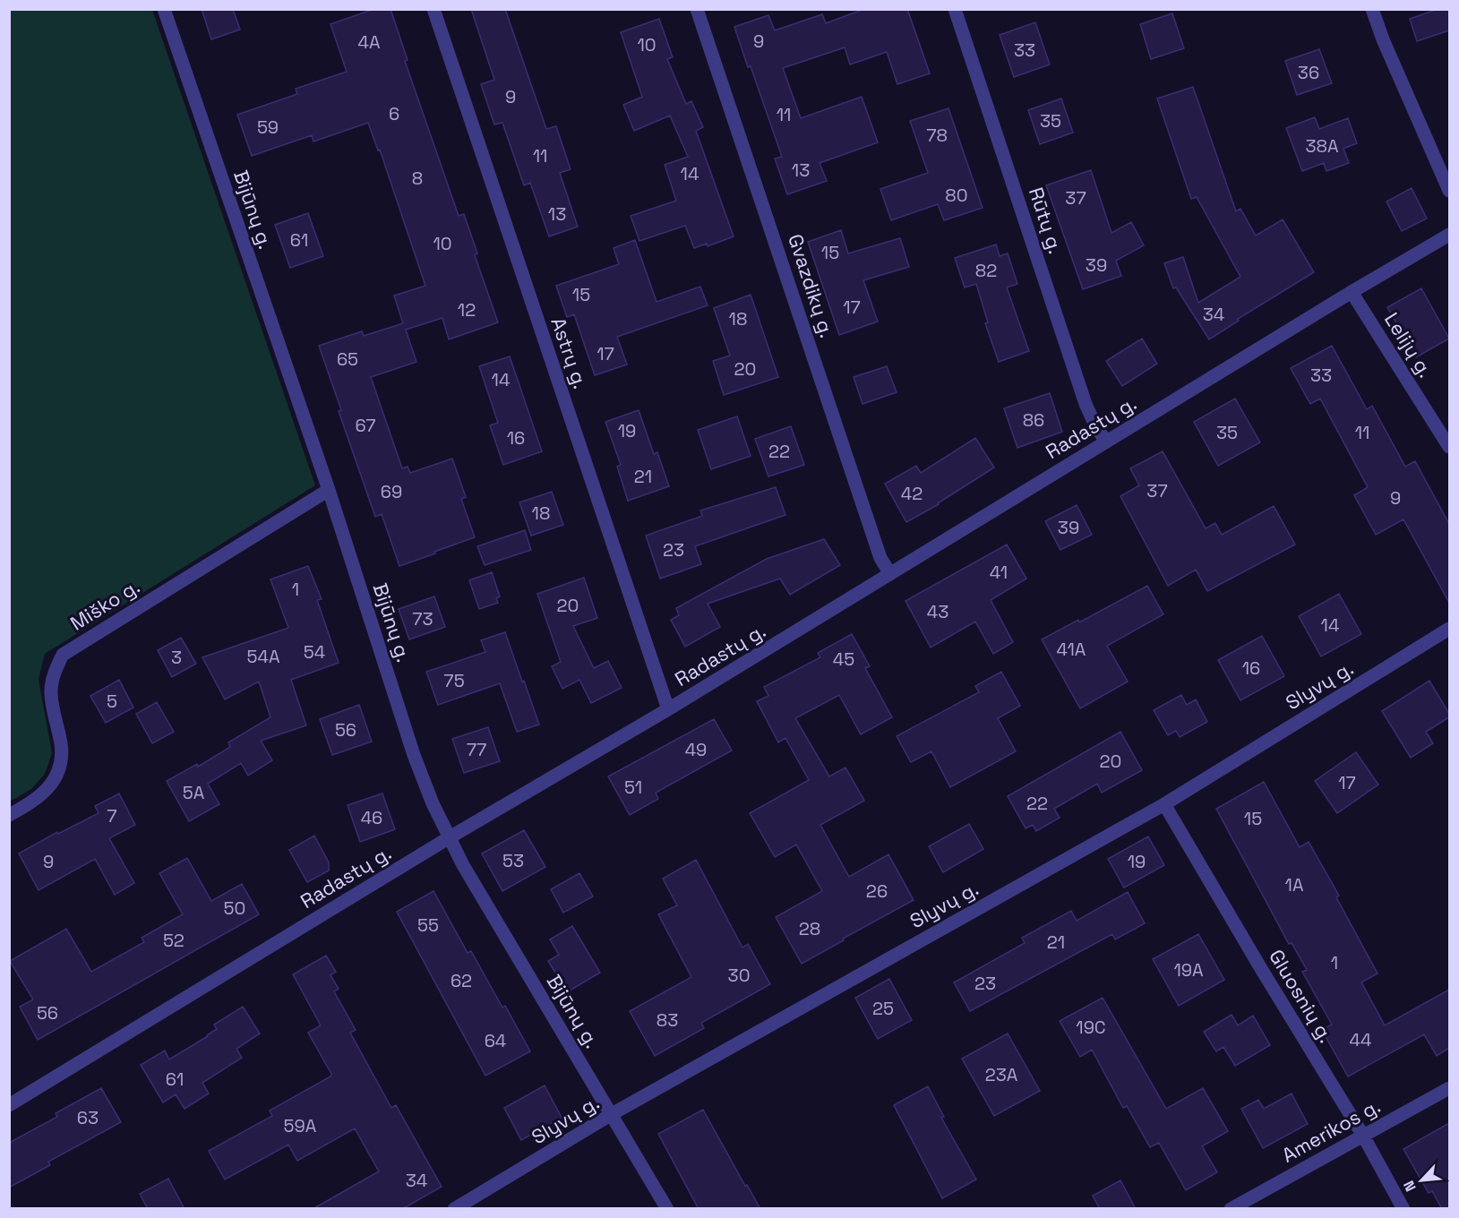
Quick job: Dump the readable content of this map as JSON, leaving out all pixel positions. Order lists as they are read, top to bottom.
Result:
{
  "streets": {
    "street": [
      "Bijūnų g.",
      "Rūtų g.",
      "Gvazdikų g.",
      "Lelijų g.",
      "Astrų g.",
      "Radastų g.",
      "Miško g.",
      "Slyvų g.",
      "Gluosnių g.",
      "Amerikos g."
    ]
  },
  "crossings": [
    ["Bijūnų g.", "Radastų g."],
    ["Bijūnų g.", "Miško g."],
    ["Bijūnų g.", "Slyvų g."],
    ["Rūtų g.", "Radastų g."],
    ["Gvazdikų g.", "Radastų g."],
    ["Lelijų g.", "Radastų g."],
    ["Astrų g.", "Radastų g."],
    ["Slyvų g.", "Gluosnių g."],
    ["Gluosnių g.", "Amerikos g."]
  ],
  "house_numbers": [
    "9",
    "4A",
    "10",
    "33",
    "36",
    "9",
    "6",
    "11",
    "35",
    "59",
    "78",
    "38A",
    "11",
    "13",
    "14",
    "8",
    "80",
    "37",
    "13",
    "61",
    "10",
    "15",
    "39",
    "82",
    "15",
    "17",
    "12",
    "34",
    "18",
    "17",
    "65",
    "20",
    "33",
    "14",
    "86",
    "67",
    "19",
    "35",
    "11",
    "16",
    "22",
    "21",
    "37",
    "69",
    "42",
    "9",
    "18",
    "39",
    "23",
    "41",
    "1",
    "20",
    "43",
    "73",
    "14",
    "41A",
    "54",
    "54A",
    "3",
    "45",
    "16",
    "75",
    "5",
    "56",
    "77",
    "49",
    "20",
    "17",
    "51",
    "5A",
    "22",
    "7",
    "46",
    "15",
    "53",
    "9",
    "19",
    "1A",
    "26",
    "50",
    "55",
    "28",
    "52",
    "21",
    "1",
    "19A",
    "30",
    "62",
    "23",
    "25",
    "56",
    "83",
    "19C",
    "44",
    "64",
    "23A",
    "61",
    "63",
    "59A",
    "34"
  ],
  "north": "bottom left"
}
